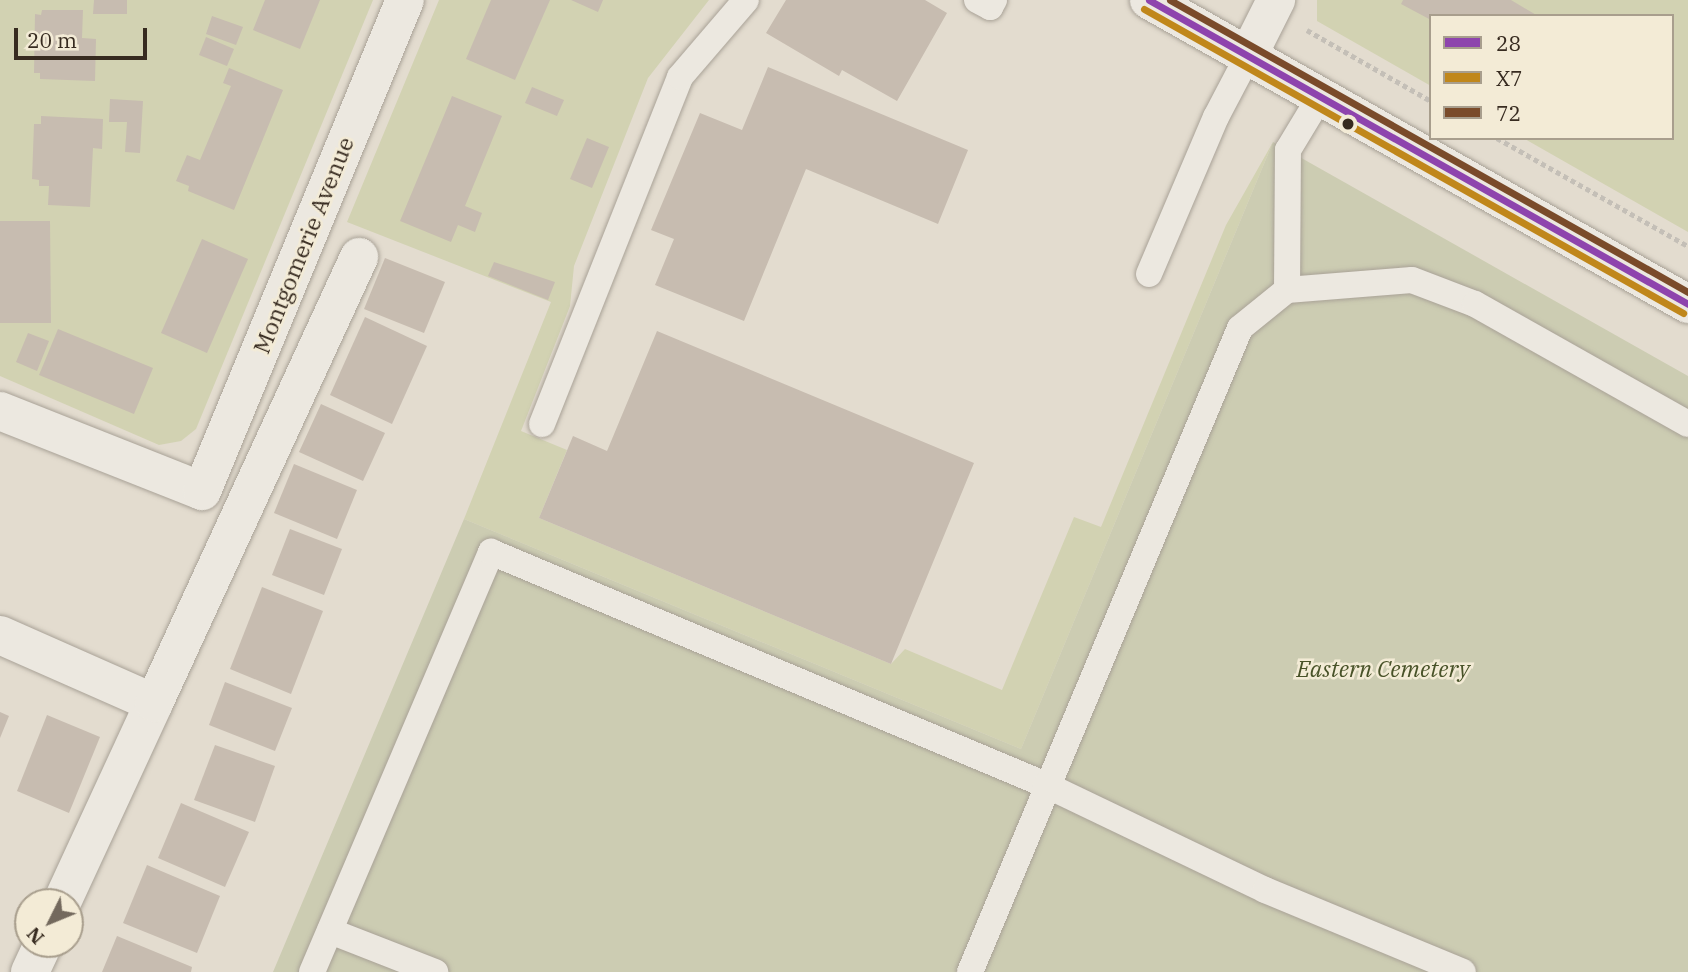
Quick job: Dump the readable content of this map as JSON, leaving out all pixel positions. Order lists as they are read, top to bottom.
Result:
{
  "streets": {
    "street": ["Montgomerie Avenue"]
  },
  "parks": ["Eastern Cemetery"],
  "lines": ["transit line 28", "transit line 72", "transit line X7"],
  "legend": ["28", "X7", "72"],
  "scale_bar": "20 m",
  "north": "bottom left"
}
